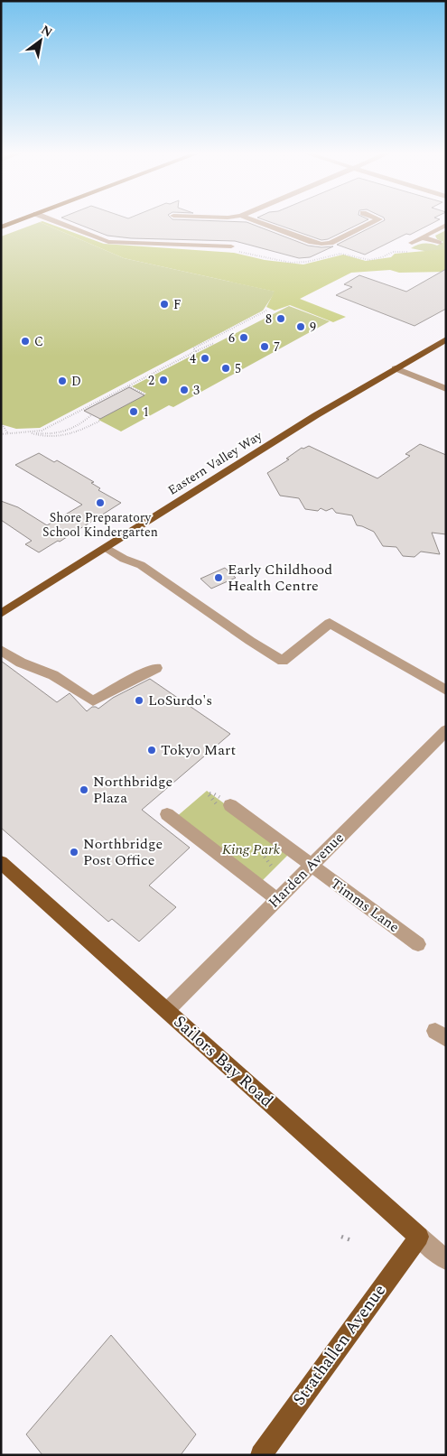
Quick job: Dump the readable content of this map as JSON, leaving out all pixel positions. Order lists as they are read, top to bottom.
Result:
{
  "streets": {
    "main road": ["Eastern Valley Way", "Sailors Bay Road", "Strathallen Avenue"],
    "street": ["Harden Avenue", "Timms Lane"]
  },
  "crossings": [
    ["Harden Avenue", "Timms Lane"],
    ["Harden Avenue", "Sailors Bay Road"],
    ["Sailors Bay Road", "Strathallen Avenue"]
  ],
  "parks": ["King Park"],
  "places": [
    "F",
    "8",
    "9",
    "6",
    "C",
    "7",
    "4",
    "5",
    "2",
    "D",
    "3",
    "1",
    "Shore Preparatory School Kindergarten",
    "Early Childhood Health Centre",
    "LoSurdo's",
    "Tokyo Mart",
    "Northbridge Plaza",
    "Northbridge Post Office"
  ],
  "north": "top right"
}
